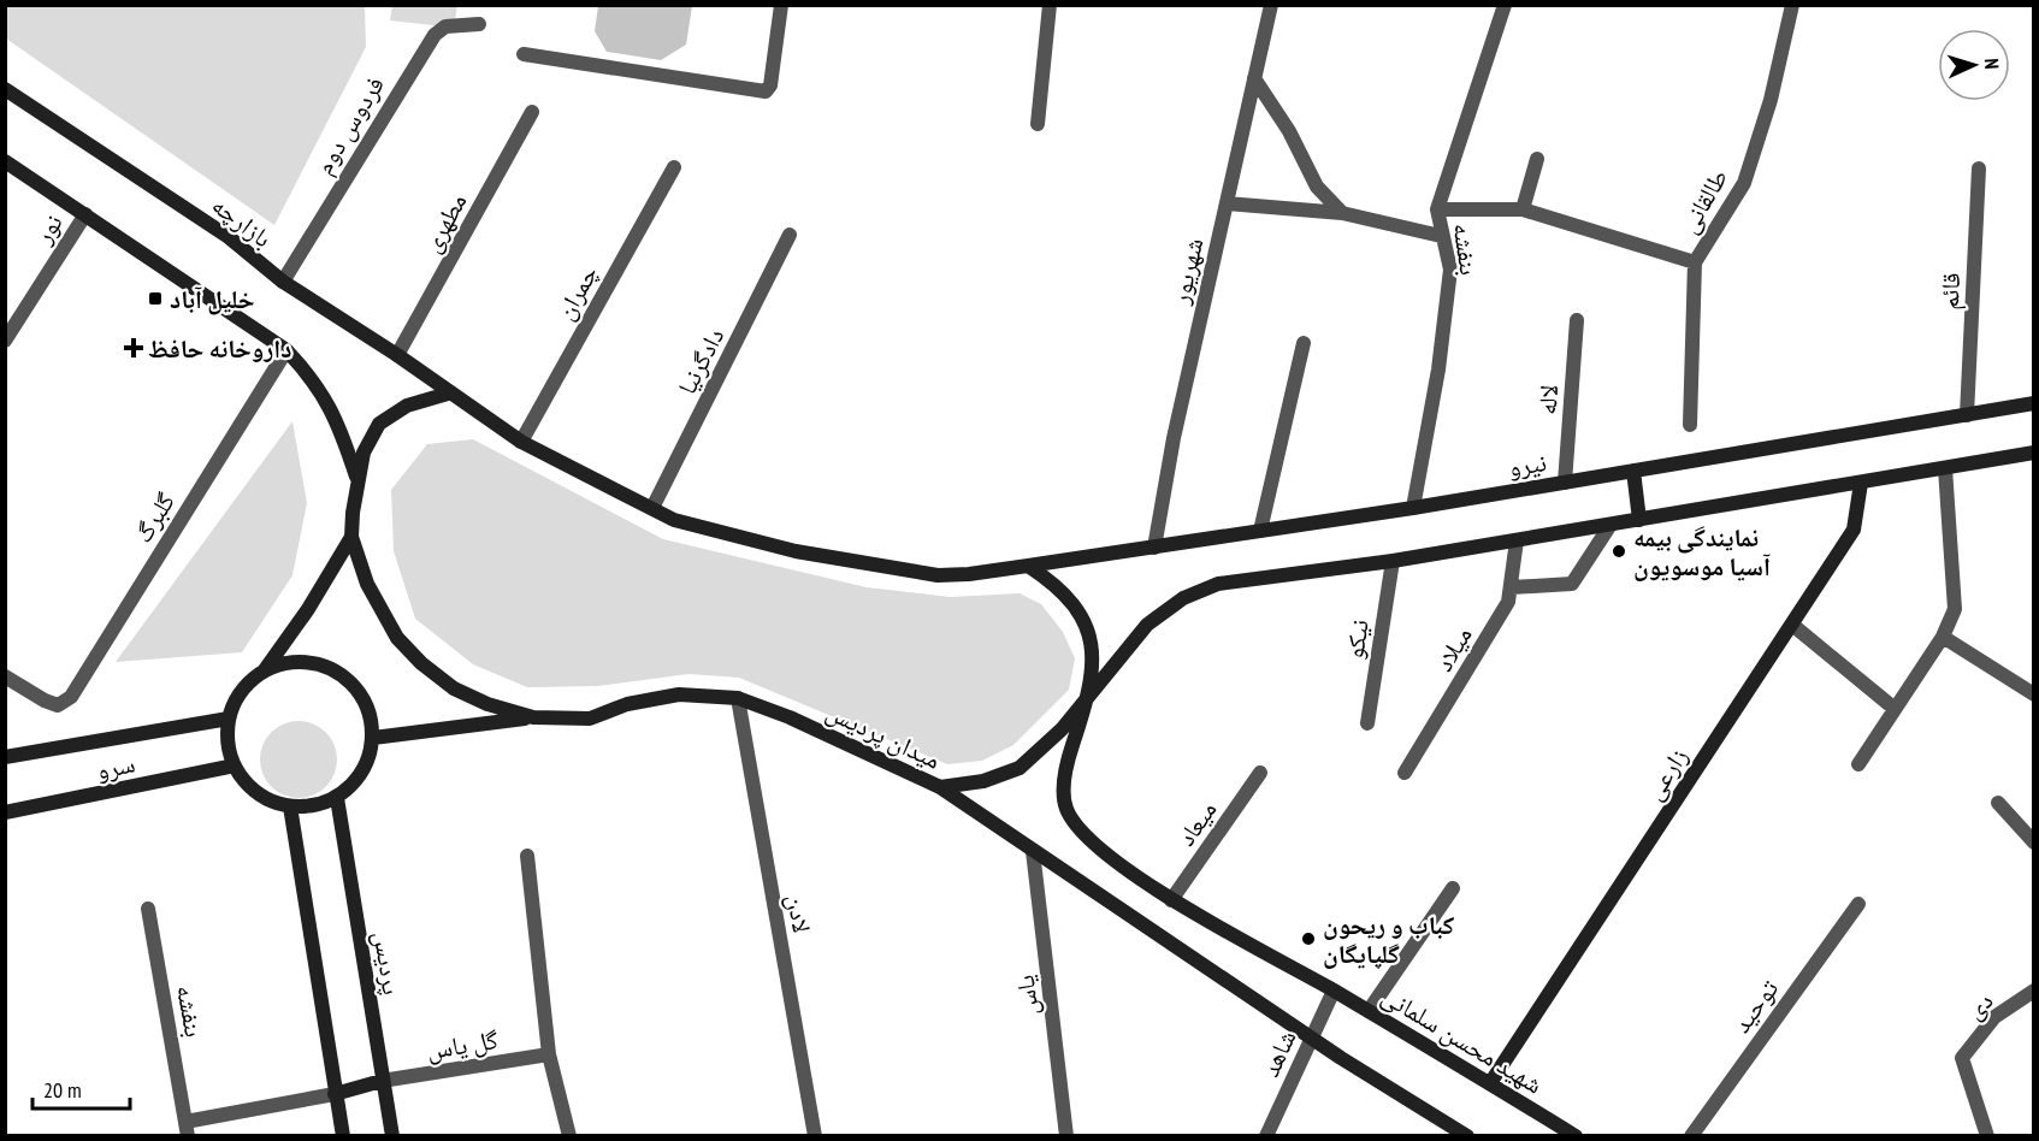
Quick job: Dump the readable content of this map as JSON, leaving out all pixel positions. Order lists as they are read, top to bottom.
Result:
{
  "streets": {
    "main road": [
      "بازارچه",
      "نیرو",
      "میدان پردیس",
      "سرو",
      "زارعی",
      "پردیس",
      "شهید محسن سلمانی"
    ],
    "street": [
      "فردوس دوم",
      "طالقانی",
      "مطهری",
      "نور",
      "بنفشه",
      "شهریور",
      "قائم",
      "چمران",
      "دادگرنیا",
      "لاله",
      "گلبرگ",
      "نیکو",
      "میلاد",
      "میعاد",
      "لادن",
      "یاس",
      "دی",
      "توحید",
      "گل یاس",
      "شاهد"
    ]
  },
  "crossings": [
    ["فردوس دوم", "بازارچه"],
    ["بازارچه", "مطهری"],
    ["بازارچه", "میدان پردیس"],
    ["بنفشه", "نیرو"],
    ["شهریور", "نیرو"],
    ["قائم", "نیرو"],
    ["لاله", "نیرو"],
    ["میدان پردیس", "لادن"],
    ["میدان پردیس", "شهید محسن سلمانی"],
    ["سرو", "پردیس"],
    ["زارعی", "شهید محسن سلمانی"],
    ["میعاد", "شهید محسن سلمانی"],
    ["پردیس", "گل یاس"],
    ["شهید محسن سلمانی", "شاهد"]
  ],
  "places": {
    "transit": ["خلیل آباد"],
    "health": ["داروخانه حافظ"],
    "other": ["نمایندگی بیمه آسیا موسویون", "کباب و ریحون گلپایگان"]
  },
  "scale_bar": "20 m",
  "north": "right"
}
